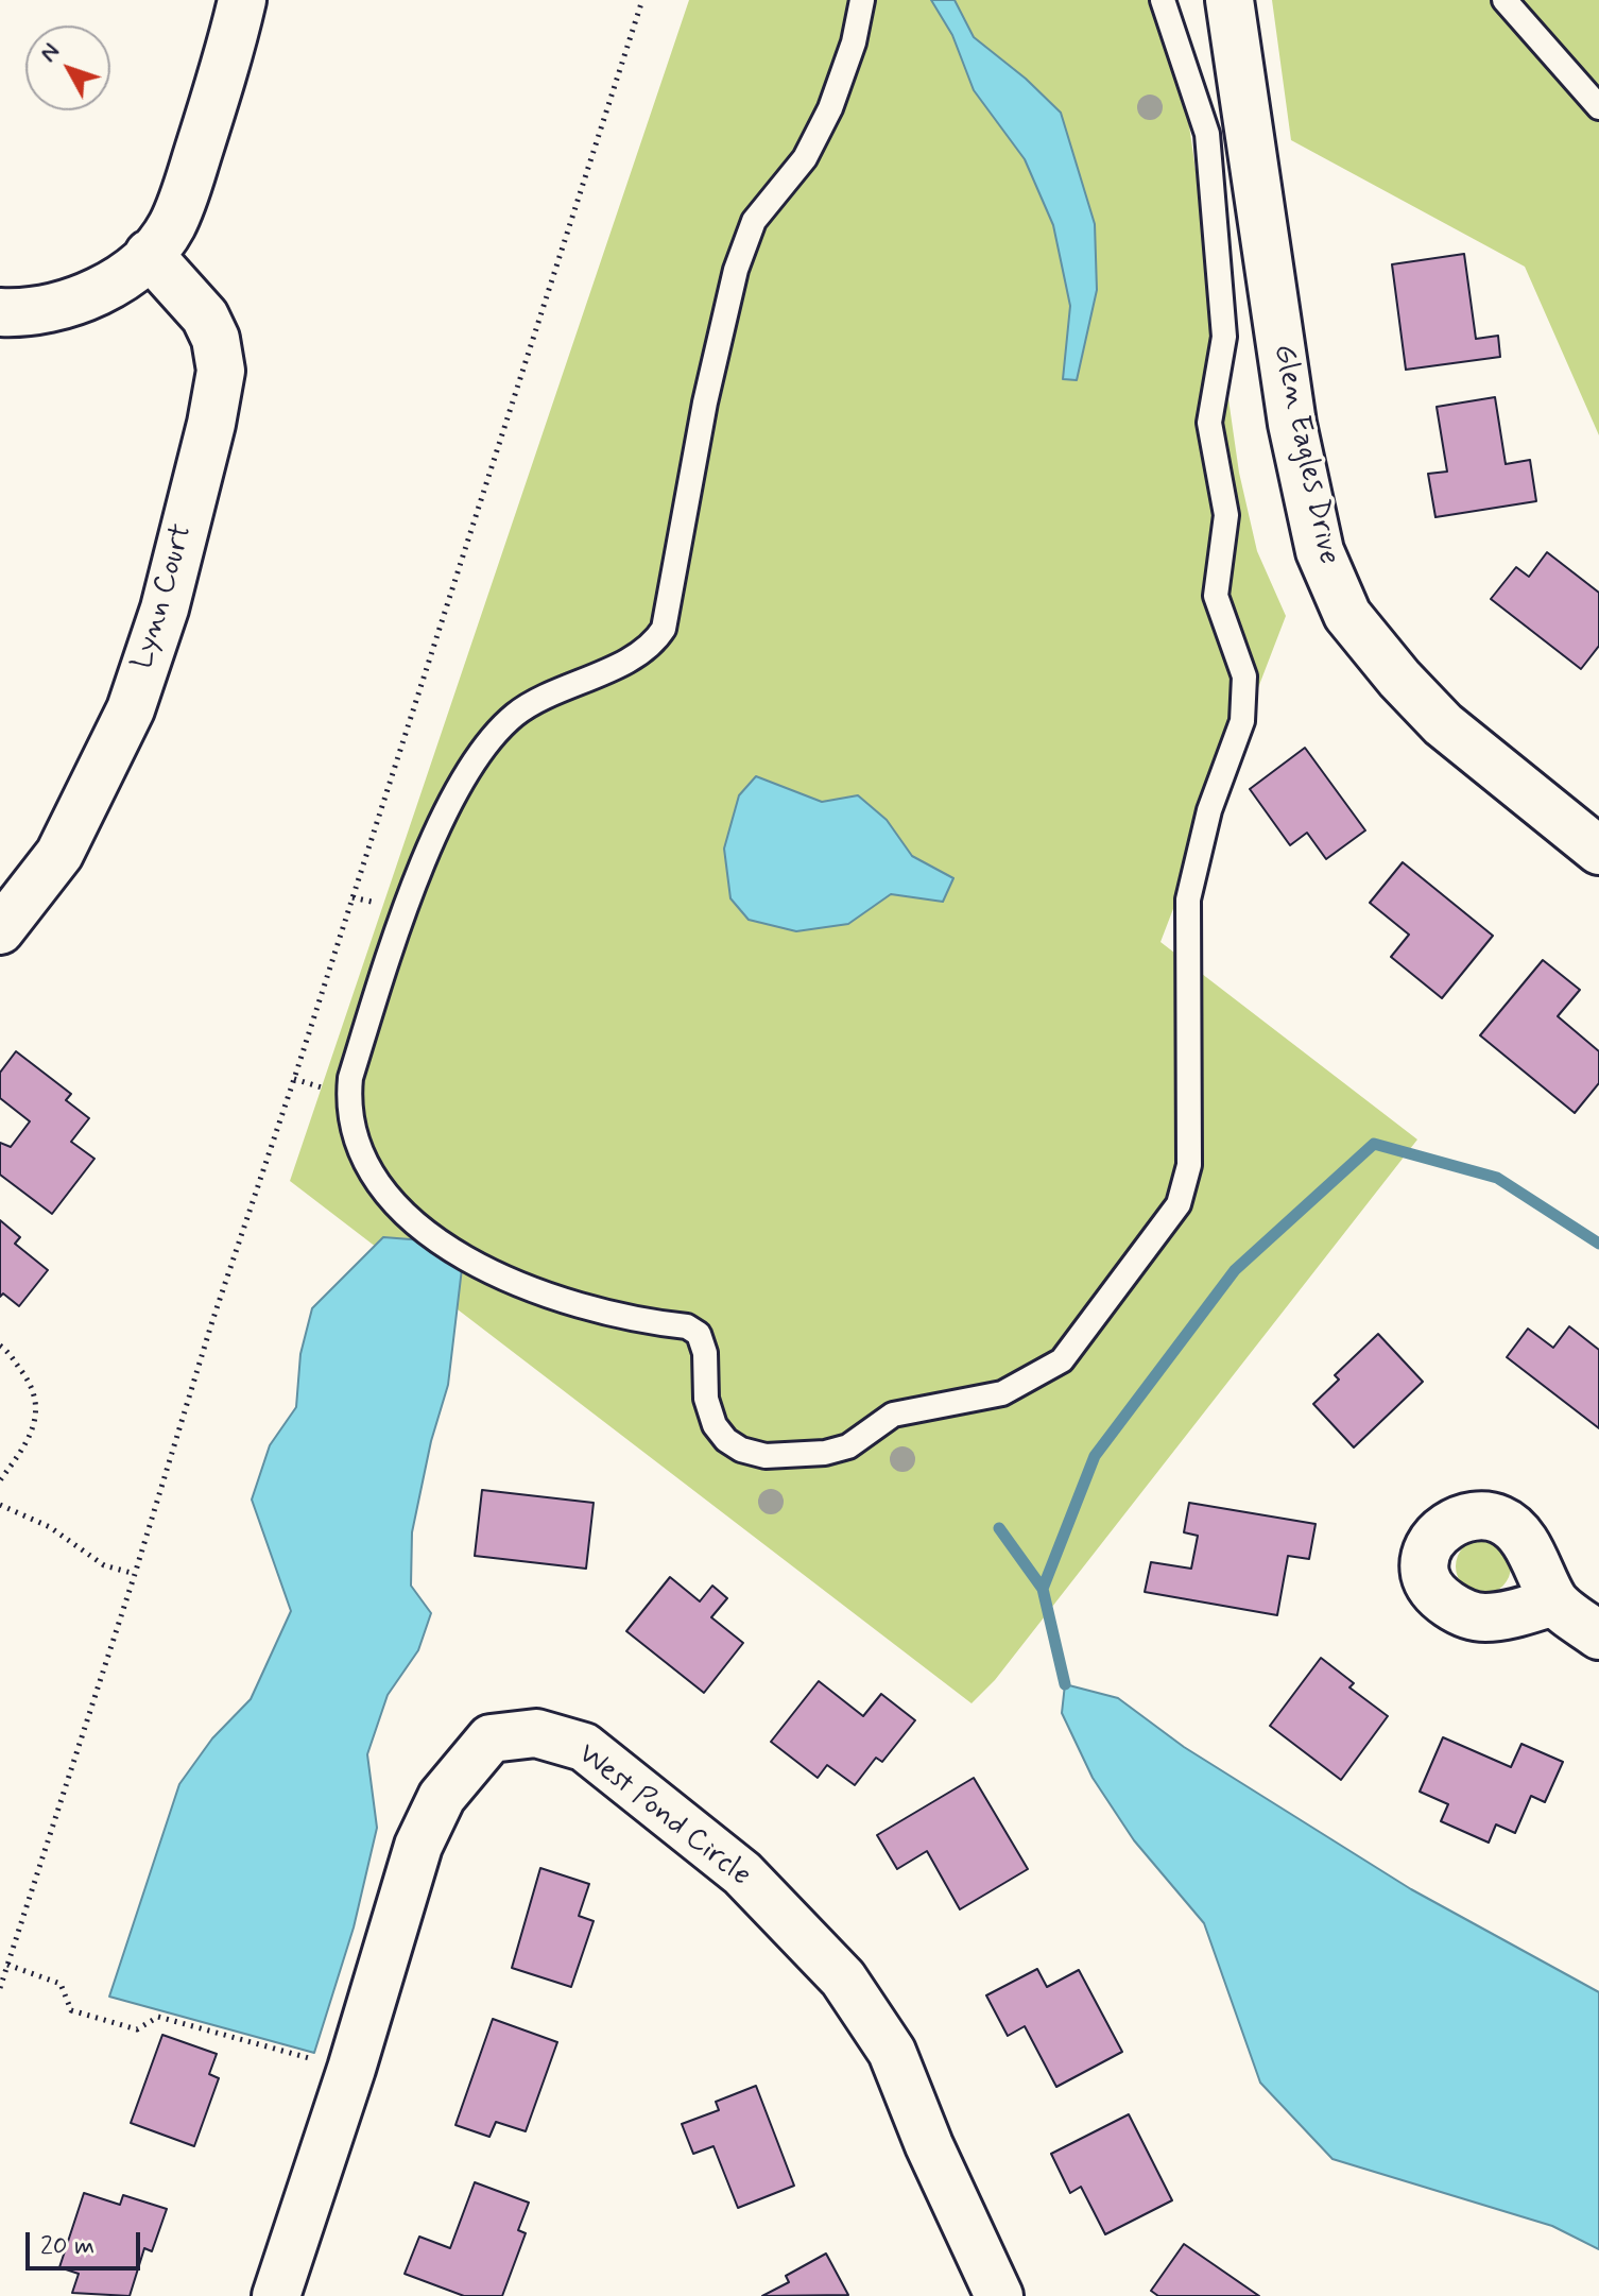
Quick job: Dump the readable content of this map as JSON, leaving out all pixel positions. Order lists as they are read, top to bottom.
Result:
{
  "streets": {
    "street": ["Glen Eagles Drive", "Lynn Court", "West Pond Circle"]
  },
  "scale_bar": "20 m",
  "north": "top left"
}
